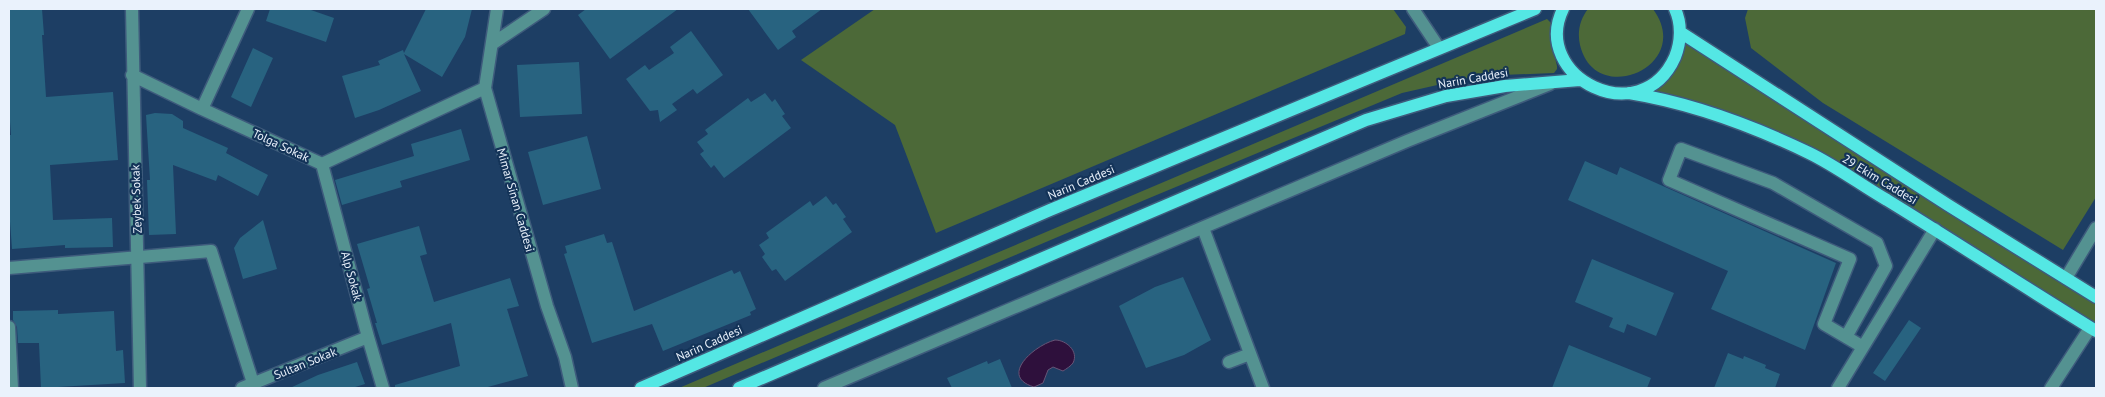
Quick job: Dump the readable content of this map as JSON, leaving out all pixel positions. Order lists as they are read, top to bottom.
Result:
{
  "streets": {
    "main road": ["Narin Caddesi", "29 Ekim Caddesi"],
    "street": [
      "Tolga Sokak",
      "Zeybek Sokak",
      "Mimar Sinan Caddesi",
      "Alp Sokak",
      "Sultan Sokak"
    ]
  },
  "crossings": [
    ["Narin Caddesi", "29 Ekim Caddesi"],
    ["Tolga Sokak", "Zeybek Sokak"],
    ["Tolga Sokak", "Mimar Sinan Caddesi"],
    ["Tolga Sokak", "Alp Sokak"],
    ["Alp Sokak", "Sultan Sokak"]
  ]
}
